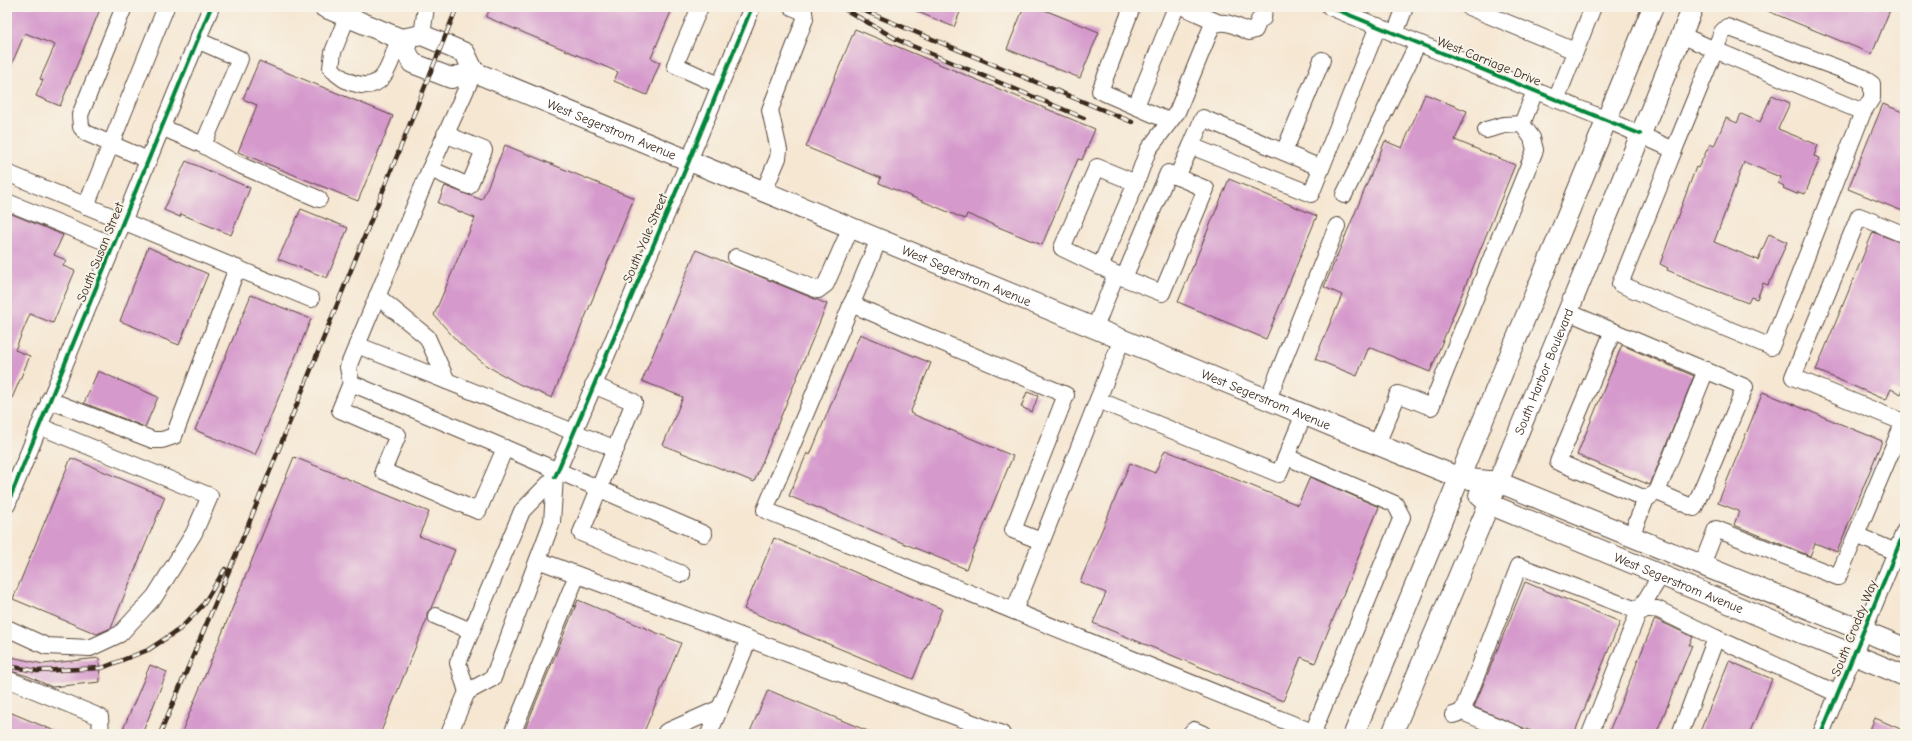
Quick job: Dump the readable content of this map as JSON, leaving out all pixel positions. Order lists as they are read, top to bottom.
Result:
{
  "streets": {
    "main road": ["West Segerstrom Avenue", "South Harbor Boulevard"],
    "street": [
      "West Carriage Drive",
      "South Yale Street",
      "South Susan Street",
      "South Croddy Way"
    ]
  },
  "crossings": [
    ["West Carriage Drive", "South Harbor Boulevard"],
    ["West Segerstrom Avenue", "South Yale Street"],
    ["West Segerstrom Avenue", "South Harbor Boulevard"],
    ["West Segerstrom Avenue", "South Croddy Way"]
  ]
}
